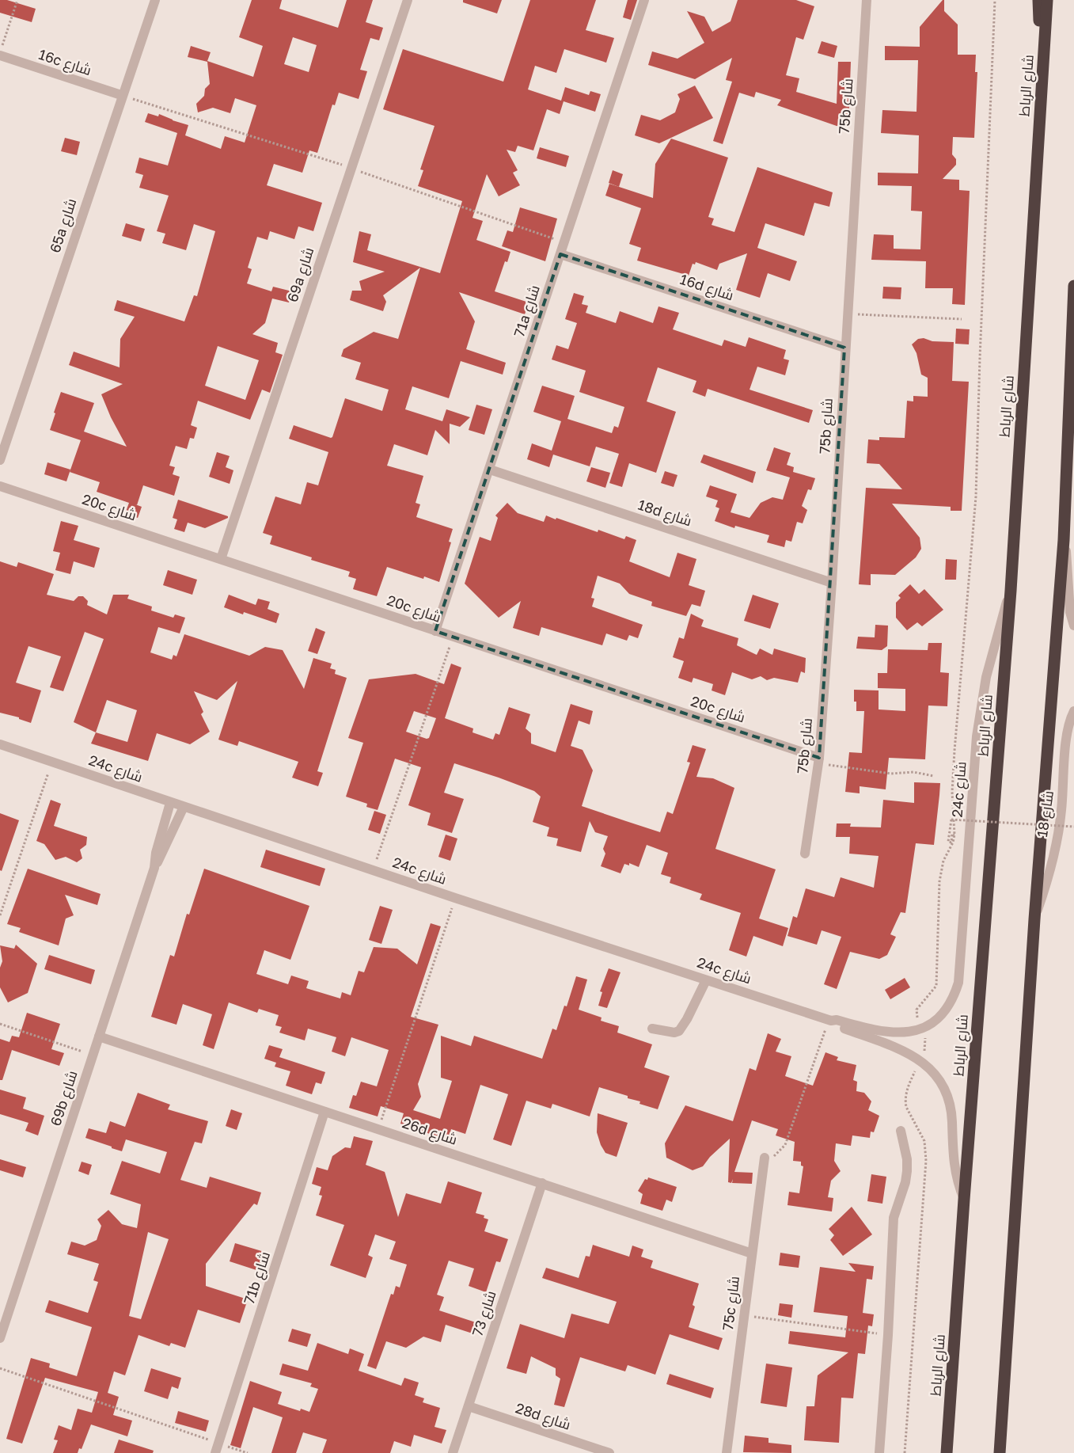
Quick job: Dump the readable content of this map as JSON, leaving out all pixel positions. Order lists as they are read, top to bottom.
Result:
{
  "streets": {
    "highway": ["شارع الرباط"],
    "street": [
      "16c شارع",
      "75b شارع",
      "65a شارع",
      "69a شارع",
      "16d شارع",
      "71a شارع",
      "20c شارع",
      "18d شارع",
      "24c شارع",
      "شارع 18",
      "69b شارع",
      "26d شارع",
      "71b شارع",
      "75c شارع",
      "شارع 73",
      "28d شارع"
    ]
  },
  "crossings": [
    ["16c شارع", "65a شارع"],
    ["شارع الرباط", "24c شارع"],
    ["75b شارع", "16d شارع"],
    ["75b شارع", "20c شارع"],
    ["75b شارع", "18d شارع"],
    ["69a شارع", "20c شارع"],
    ["16d شارع", "71a شارع"],
    ["71a شارع", "20c شارع"],
    ["71a شارع", "18d شارع"],
    ["24c شارع", "69b شارع"],
    ["69b شارع", "26d شارع"],
    ["26d شارع", "71b شارع"],
    ["26d شارع", "75c شارع"],
    ["26d شارع", "شارع 73"],
    ["شارع 73", "28d شارع"]
  ]
}
